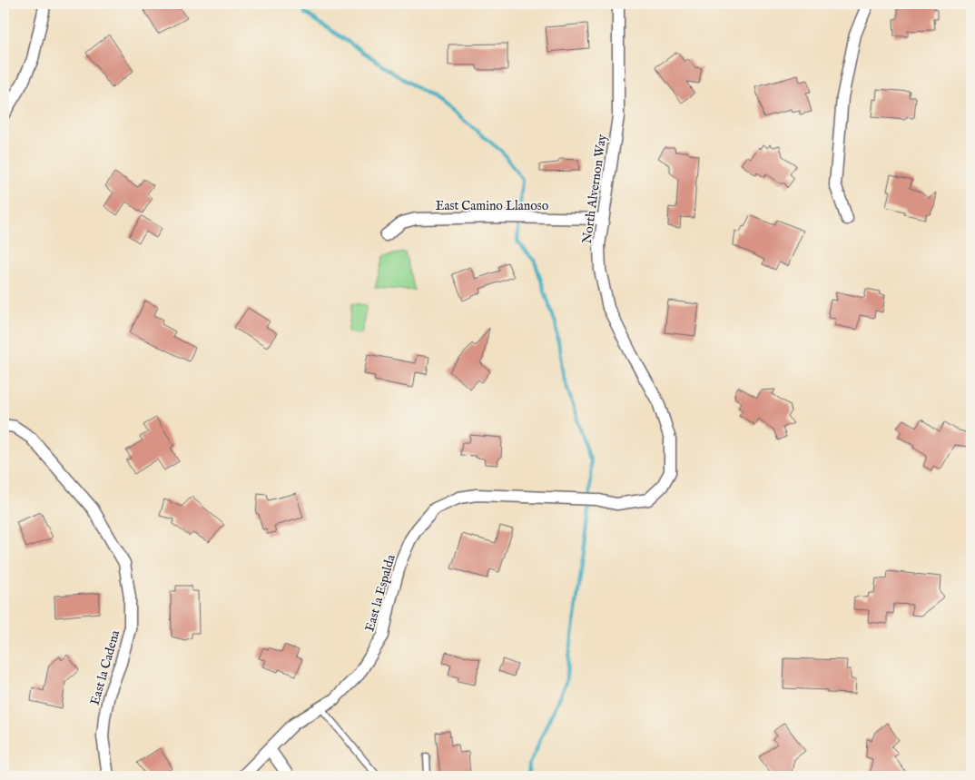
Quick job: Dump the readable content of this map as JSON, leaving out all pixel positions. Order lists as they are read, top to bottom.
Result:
{
  "streets": {
    "street": [
      "North Alvernon Way",
      "East Camino Llanoso",
      "East la Espalda",
      "East la Cadena"
    ]
  },
  "crossings": [
    ["North Alvernon Way", "East Camino Llanoso"],
    ["North Alvernon Way", "East la Espalda"]
  ]
}
